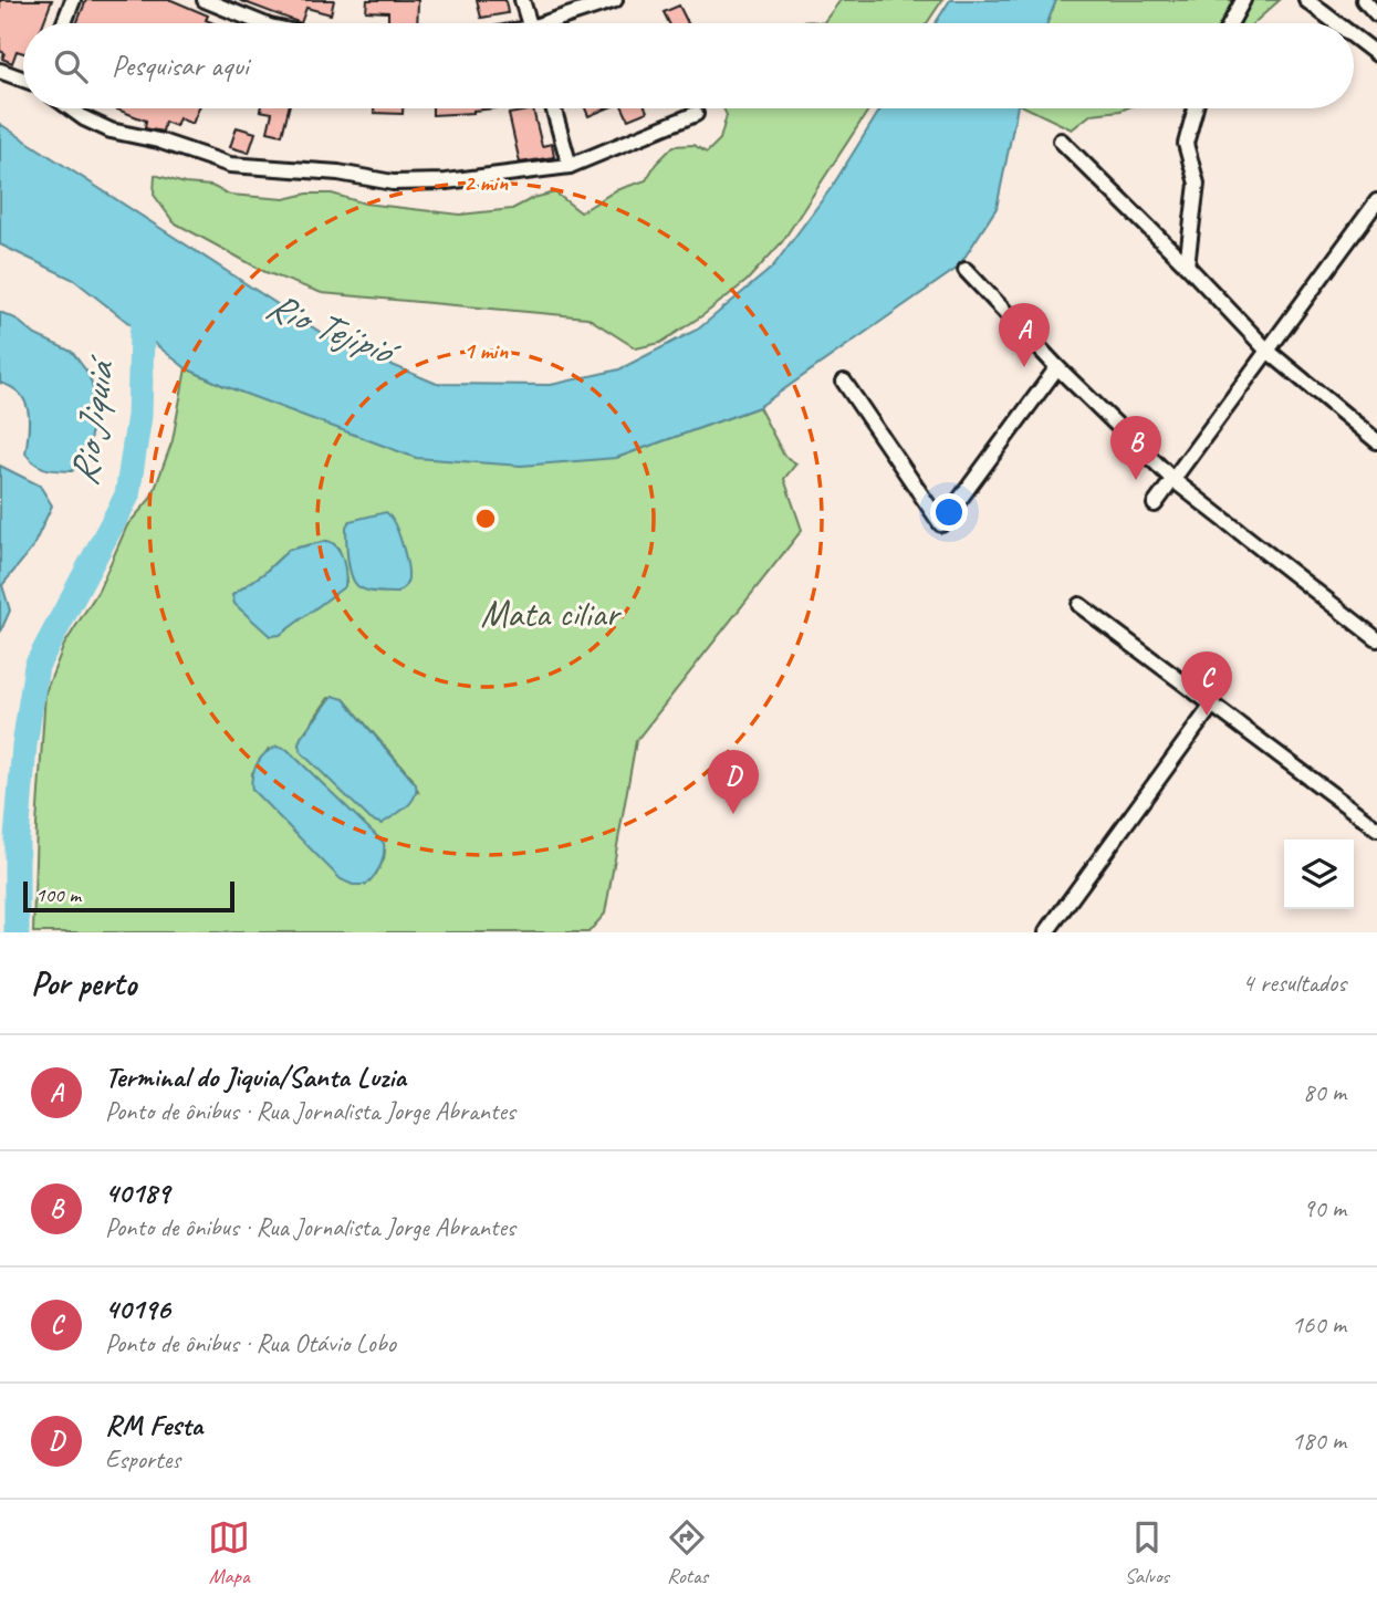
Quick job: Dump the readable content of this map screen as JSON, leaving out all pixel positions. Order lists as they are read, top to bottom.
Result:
{
  "water": ["Rio Tejipió", "Rio Jiquiá"],
  "parks": ["Mata ciliar"],
  "scale_bar": "100 m",
  "page": {
    "search": "Pesquisar aqui",
    "pins": [
      "A",
      "B",
      "C",
      "D"
    ],
    "scale": "100 m",
    "heading": ["Por perto", "4 resultados"],
    "list": [
      {
        "mark": "A",
        "name": "Terminal do Jiquia/Santa Luzia",
        "note": "Ponto de ônibus · Rua Jornalista Jorge Abrantes",
        "value": "80 m"
      },
      {
        "mark": "B",
        "name": "40189",
        "note": "Ponto de ônibus · Rua Jornalista Jorge Abrantes",
        "value": "90 m"
      },
      {
        "mark": "C",
        "name": "40196",
        "note": "Ponto de ônibus · Rua Otávio Lobo",
        "value": "160 m"
      },
      {
        "mark": "D",
        "name": "RM Festa",
        "note": "Esportes",
        "value": "180 m"
      }
    ],
    "nav": ["Mapa", "Rotas", "Salvos"]
  },
  "rings": ["2 min", "1 min"]
}
